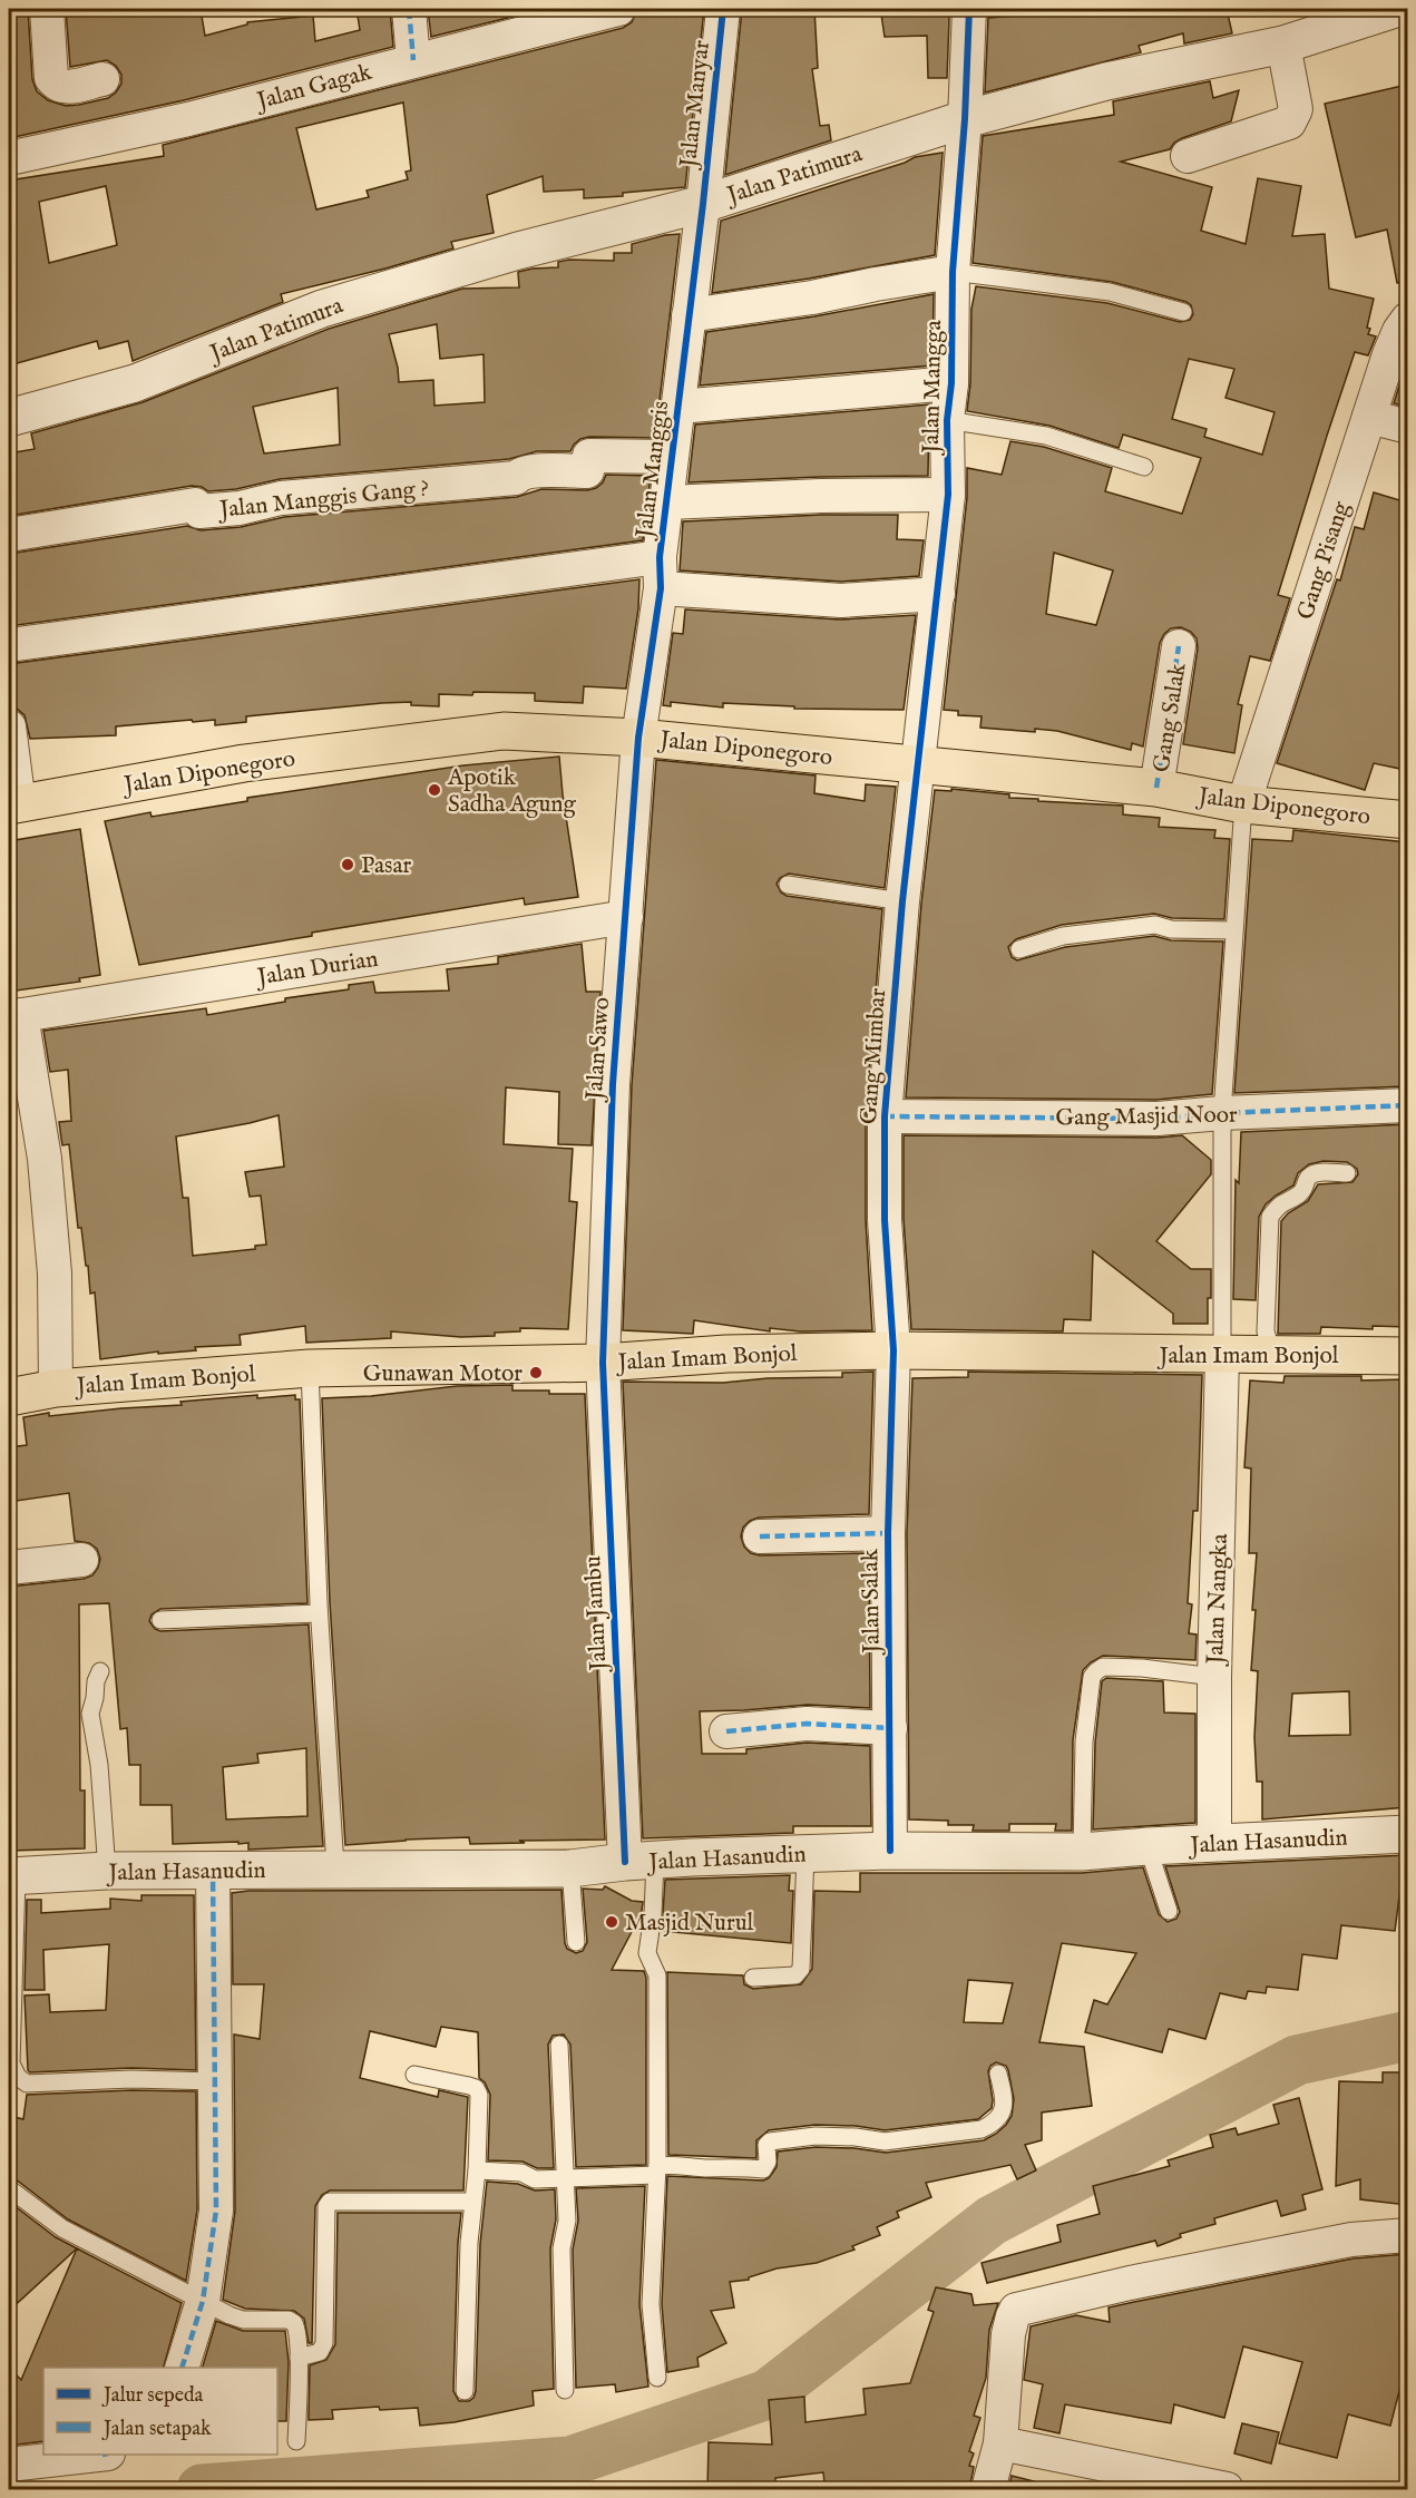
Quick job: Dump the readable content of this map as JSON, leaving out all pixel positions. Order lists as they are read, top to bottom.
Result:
{
  "streets": {
    "highway": ["Jalan Diponegoro", "Jalan Imam Bonjol"],
    "street": [
      "Jalan Gagak",
      "Jalan Manyar",
      "Jalan Patimura",
      "Jalan Mangga",
      "Jalan Manggis",
      "Jalan Manggis Gang ?",
      "Gang Pisang",
      "Gang Salak",
      "Jalan Durian",
      "Jalan Sawo",
      "Gang Mimbar",
      "Gang Masjid Noor",
      "Jalan Nangka",
      "Jalan Salak",
      "Jalan Jambu",
      "Jalan Hasanudin"
    ]
  },
  "crossings": [
    ["Jalan Manyar", "Jalan Patimura"],
    ["Jalan Manyar", "Jalan Manggis"],
    ["Jalan Patimura", "Jalan Mangga"],
    ["Jalan Patimura", "Jalan Manggis"],
    ["Jalan Mangga", "Jalan Diponegoro"],
    ["Jalan Mangga", "Gang Mimbar"],
    ["Jalan Manggis", "Jalan Manggis Gang ?"],
    ["Jalan Manggis", "Jalan Diponegoro"],
    ["Jalan Manggis", "Jalan Sawo"],
    ["Gang Pisang", "Jalan Diponegoro"],
    ["Gang Salak", "Jalan Diponegoro"],
    ["Jalan Diponegoro", "Jalan Sawo"],
    ["Jalan Diponegoro", "Gang Mimbar"],
    ["Jalan Durian", "Jalan Sawo"],
    ["Jalan Sawo", "Jalan Imam Bonjol"],
    ["Jalan Sawo", "Jalan Jambu"],
    ["Gang Mimbar", "Gang Masjid Noor"],
    ["Gang Mimbar", "Jalan Imam Bonjol"],
    ["Gang Mimbar", "Jalan Salak"],
    ["Jalan Imam Bonjol", "Jalan Nangka"],
    ["Jalan Imam Bonjol", "Jalan Salak"],
    ["Jalan Imam Bonjol", "Jalan Jambu"],
    ["Jalan Nangka", "Jalan Hasanudin"],
    ["Jalan Salak", "Jalan Hasanudin"],
    ["Jalan Jambu", "Jalan Hasanudin"]
  ],
  "places": [
    "Apotik Sadha Agung",
    "Pasar",
    "Gunawan Motor",
    "Masjid Nurul"
  ],
  "legend": ["Jalur sepeda", "Jalan setapak"]
}
